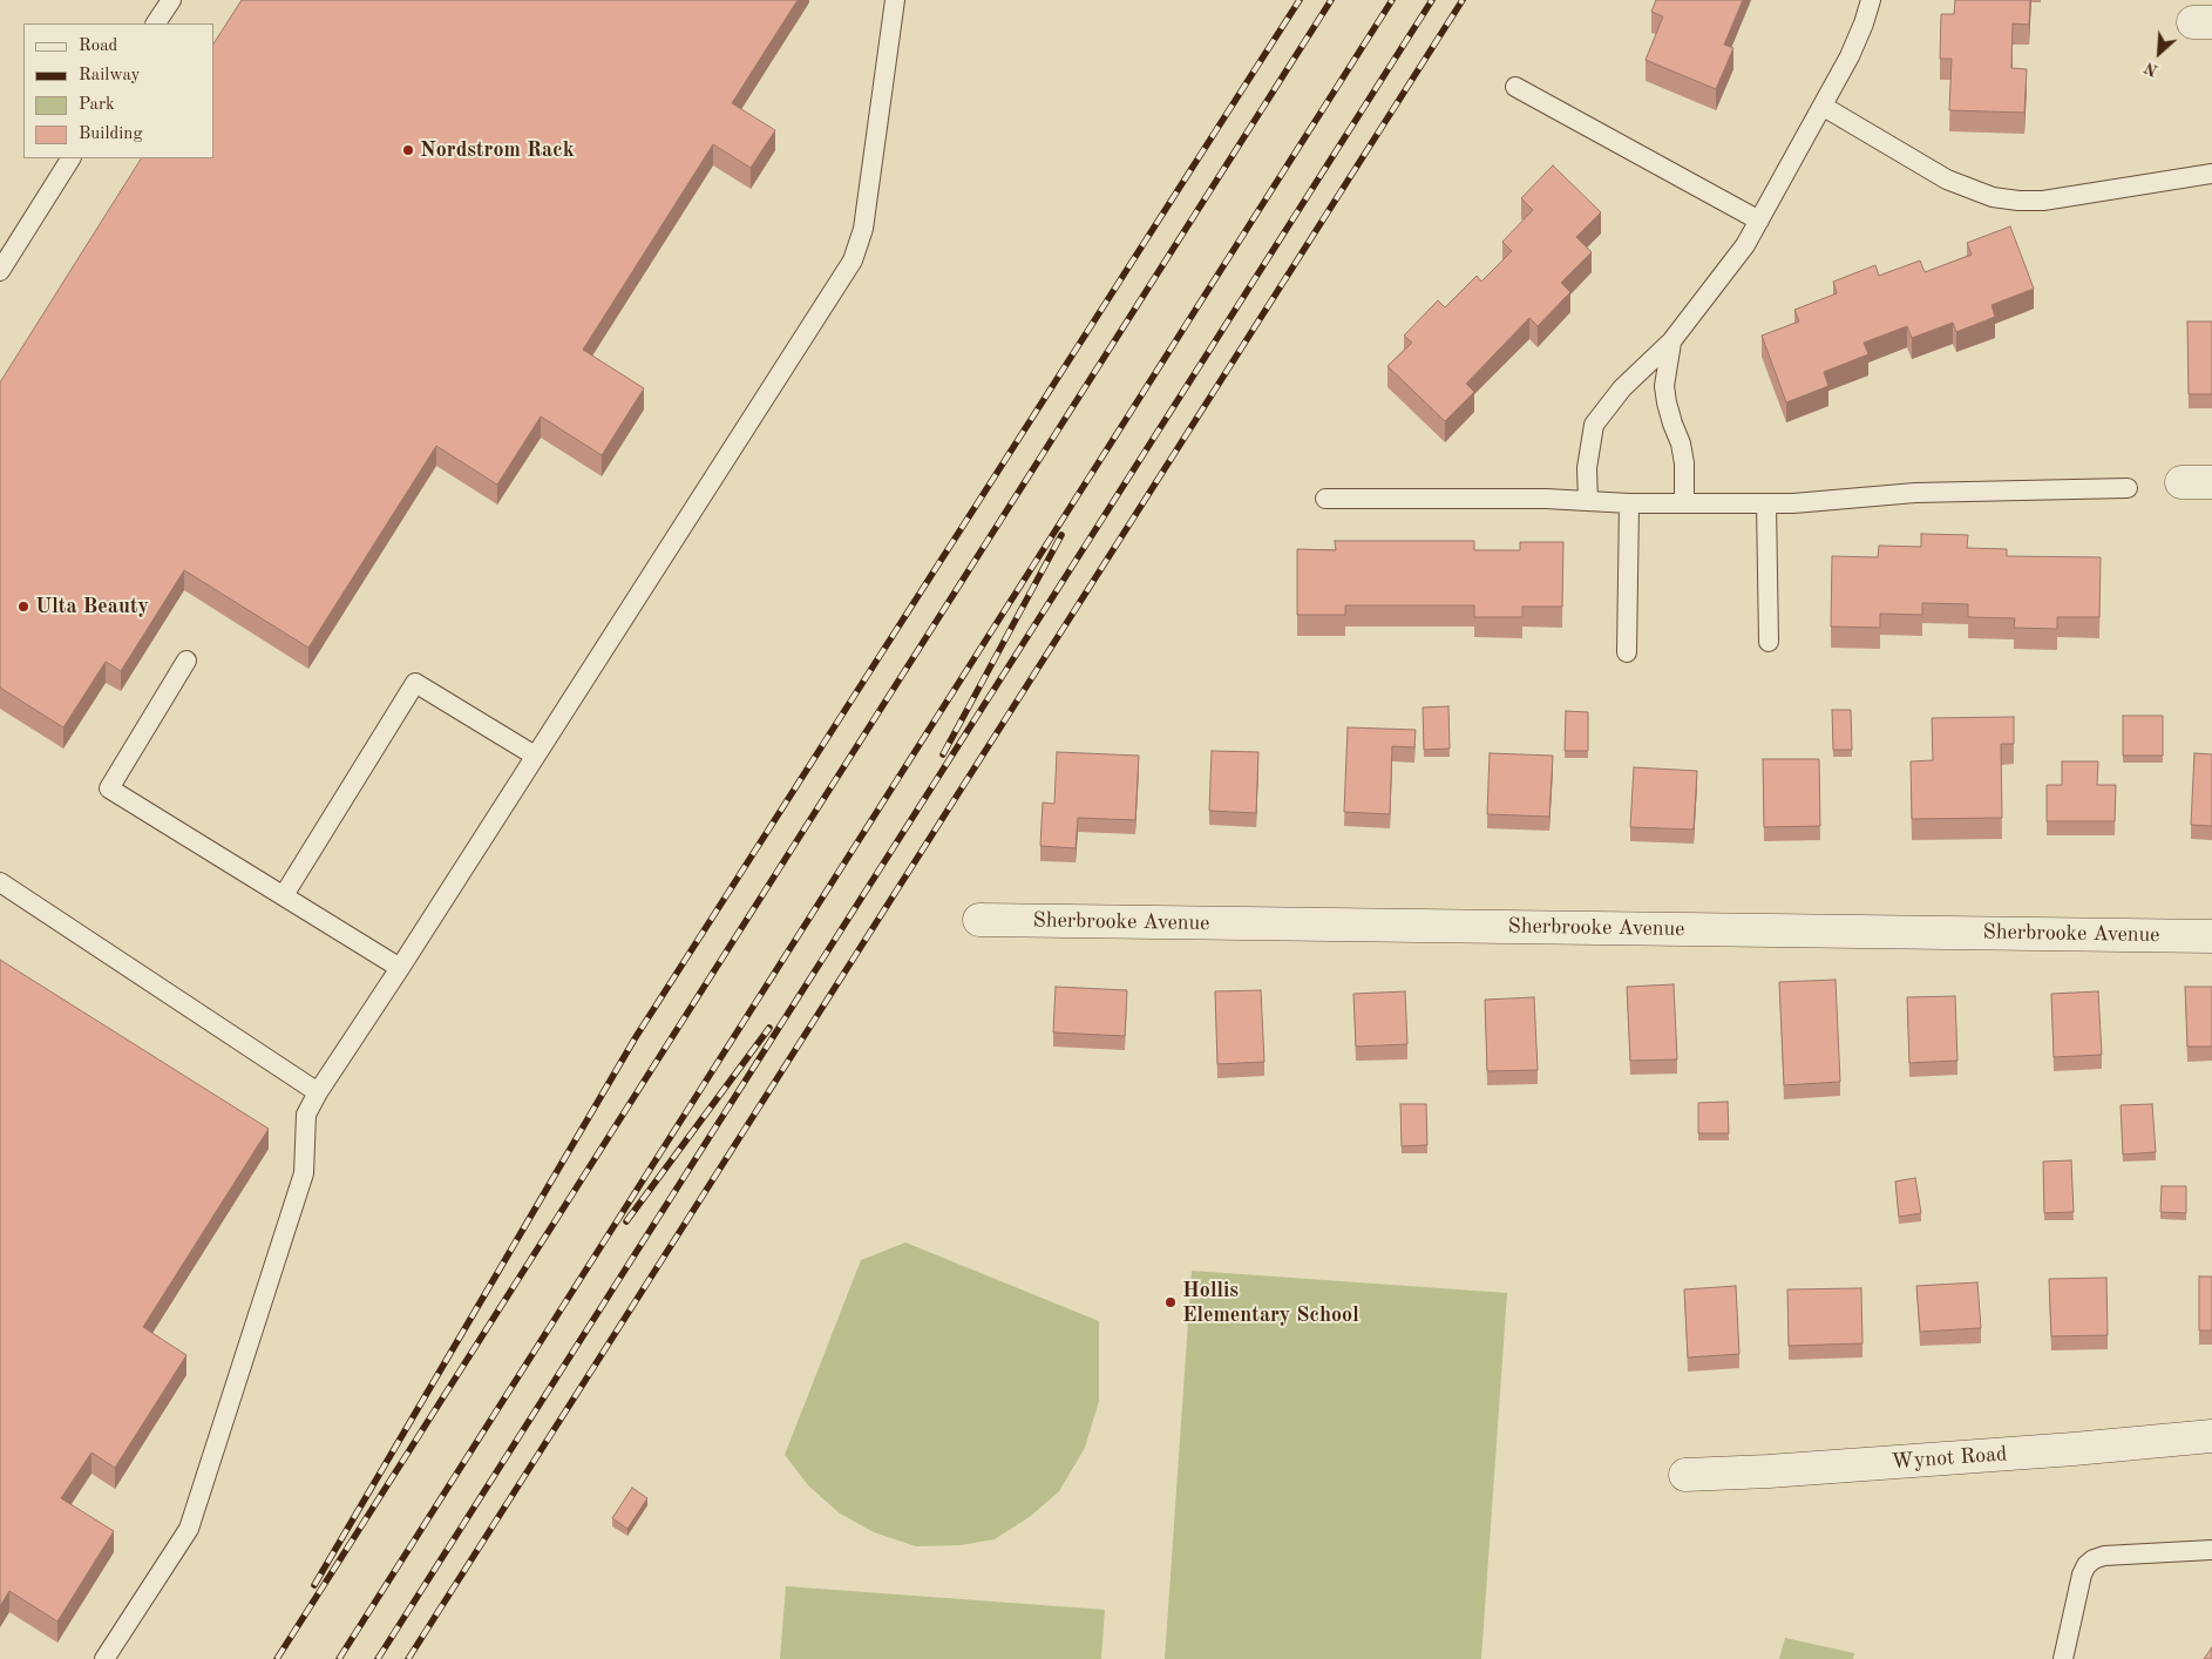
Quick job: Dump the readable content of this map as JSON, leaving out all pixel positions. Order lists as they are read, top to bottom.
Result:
{
  "streets": {
    "street": ["Sherbrooke Avenue", "Wynot Road"]
  },
  "places": ["Nordstrom Rack", "Ulta Beauty", "Hollis Elementary School"],
  "legend": [
    "Road",
    "Railway",
    "Park",
    "Building"
  ],
  "north": "bottom left"
}
